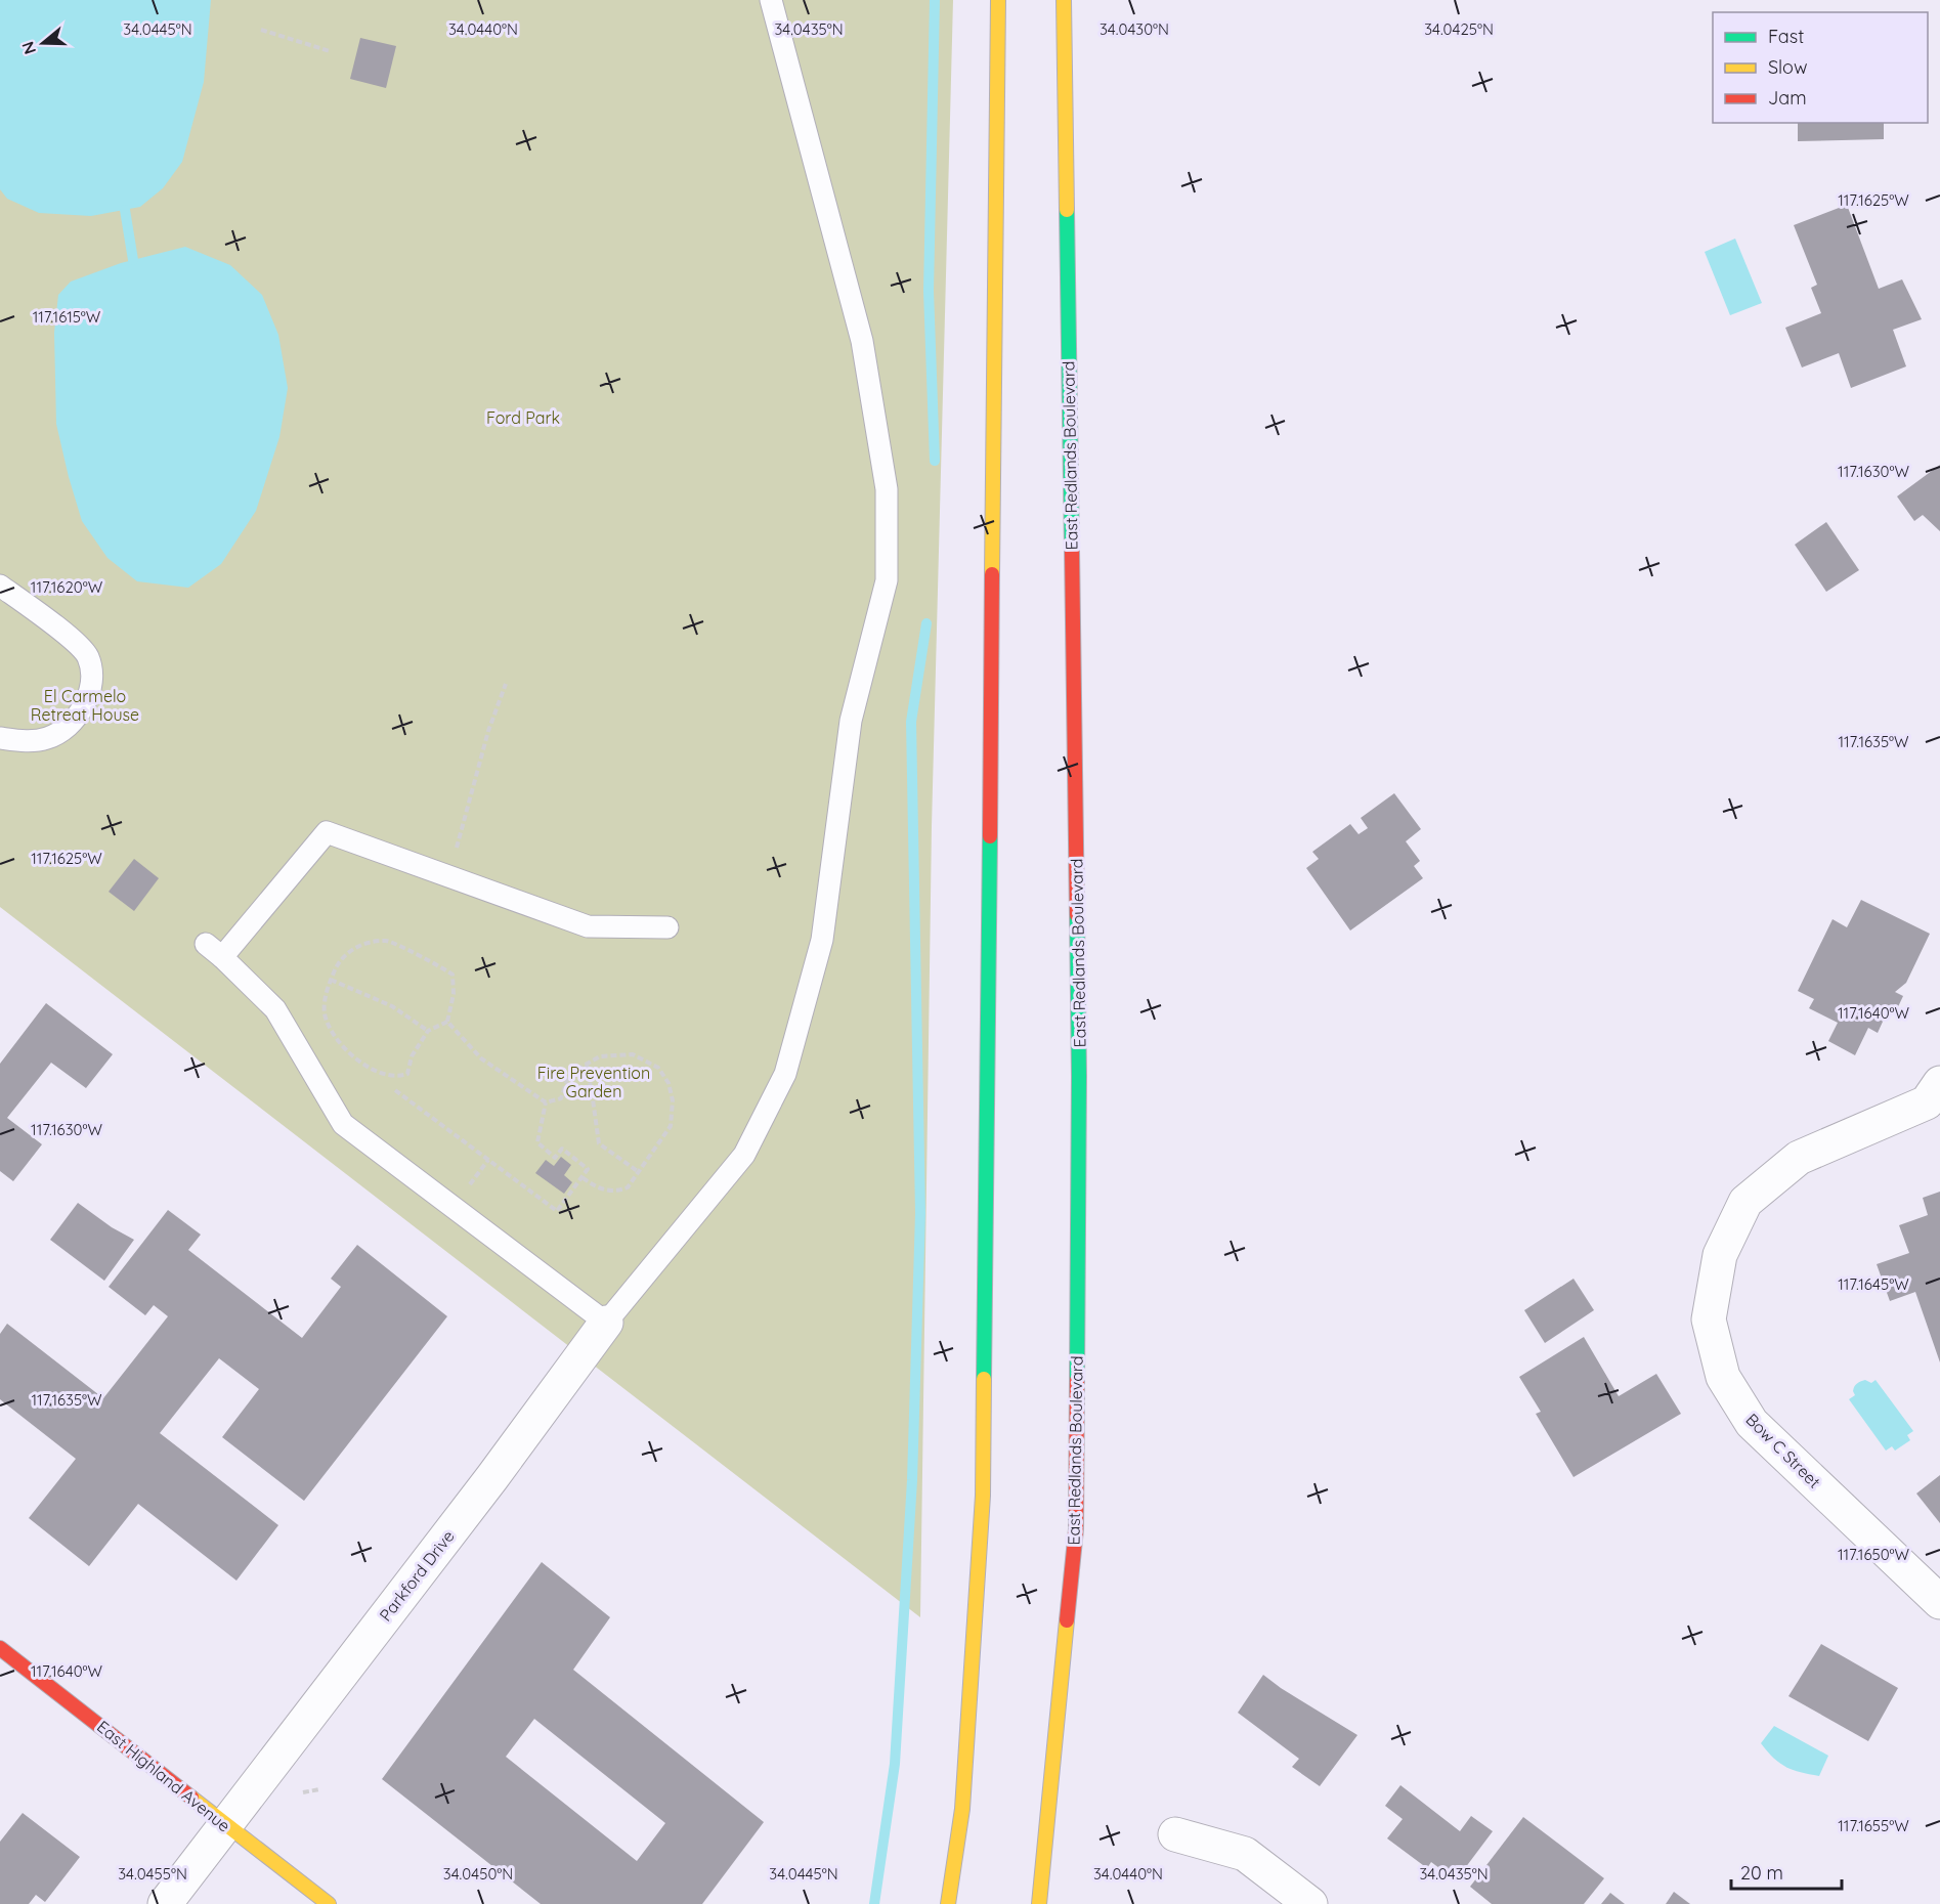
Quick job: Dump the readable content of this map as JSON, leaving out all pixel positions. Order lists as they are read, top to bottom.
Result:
{
  "streets": {
    "main road": ["East Redlands Boulevard", "East Highland Avenue"],
    "street": ["Bow C Street", "Parkford Drive"]
  },
  "crossings": [
    ["Parkford Drive", "East Highland Avenue"]
  ],
  "parks": ["Ford Park", "El Carmelo Retreat House", "Fire Prevention Garden"],
  "legend": ["Fast", "Slow", "Jam"],
  "scale_bar": "20 m",
  "north": "left",
  "coordinates": [
    "34.0445°N",
    "34.0440°N",
    "34.0435°N",
    "34.0430°N",
    "34.0425°N",
    "117.1625°W",
    "117.1615°W",
    "117.1630°W",
    "117.1620°W",
    "117.1635°W",
    "117.1640°W",
    "117.1645°W",
    "117.1650°W",
    "117.1655°W",
    "34.0455°N",
    "34.0450°N"
  ]
}
